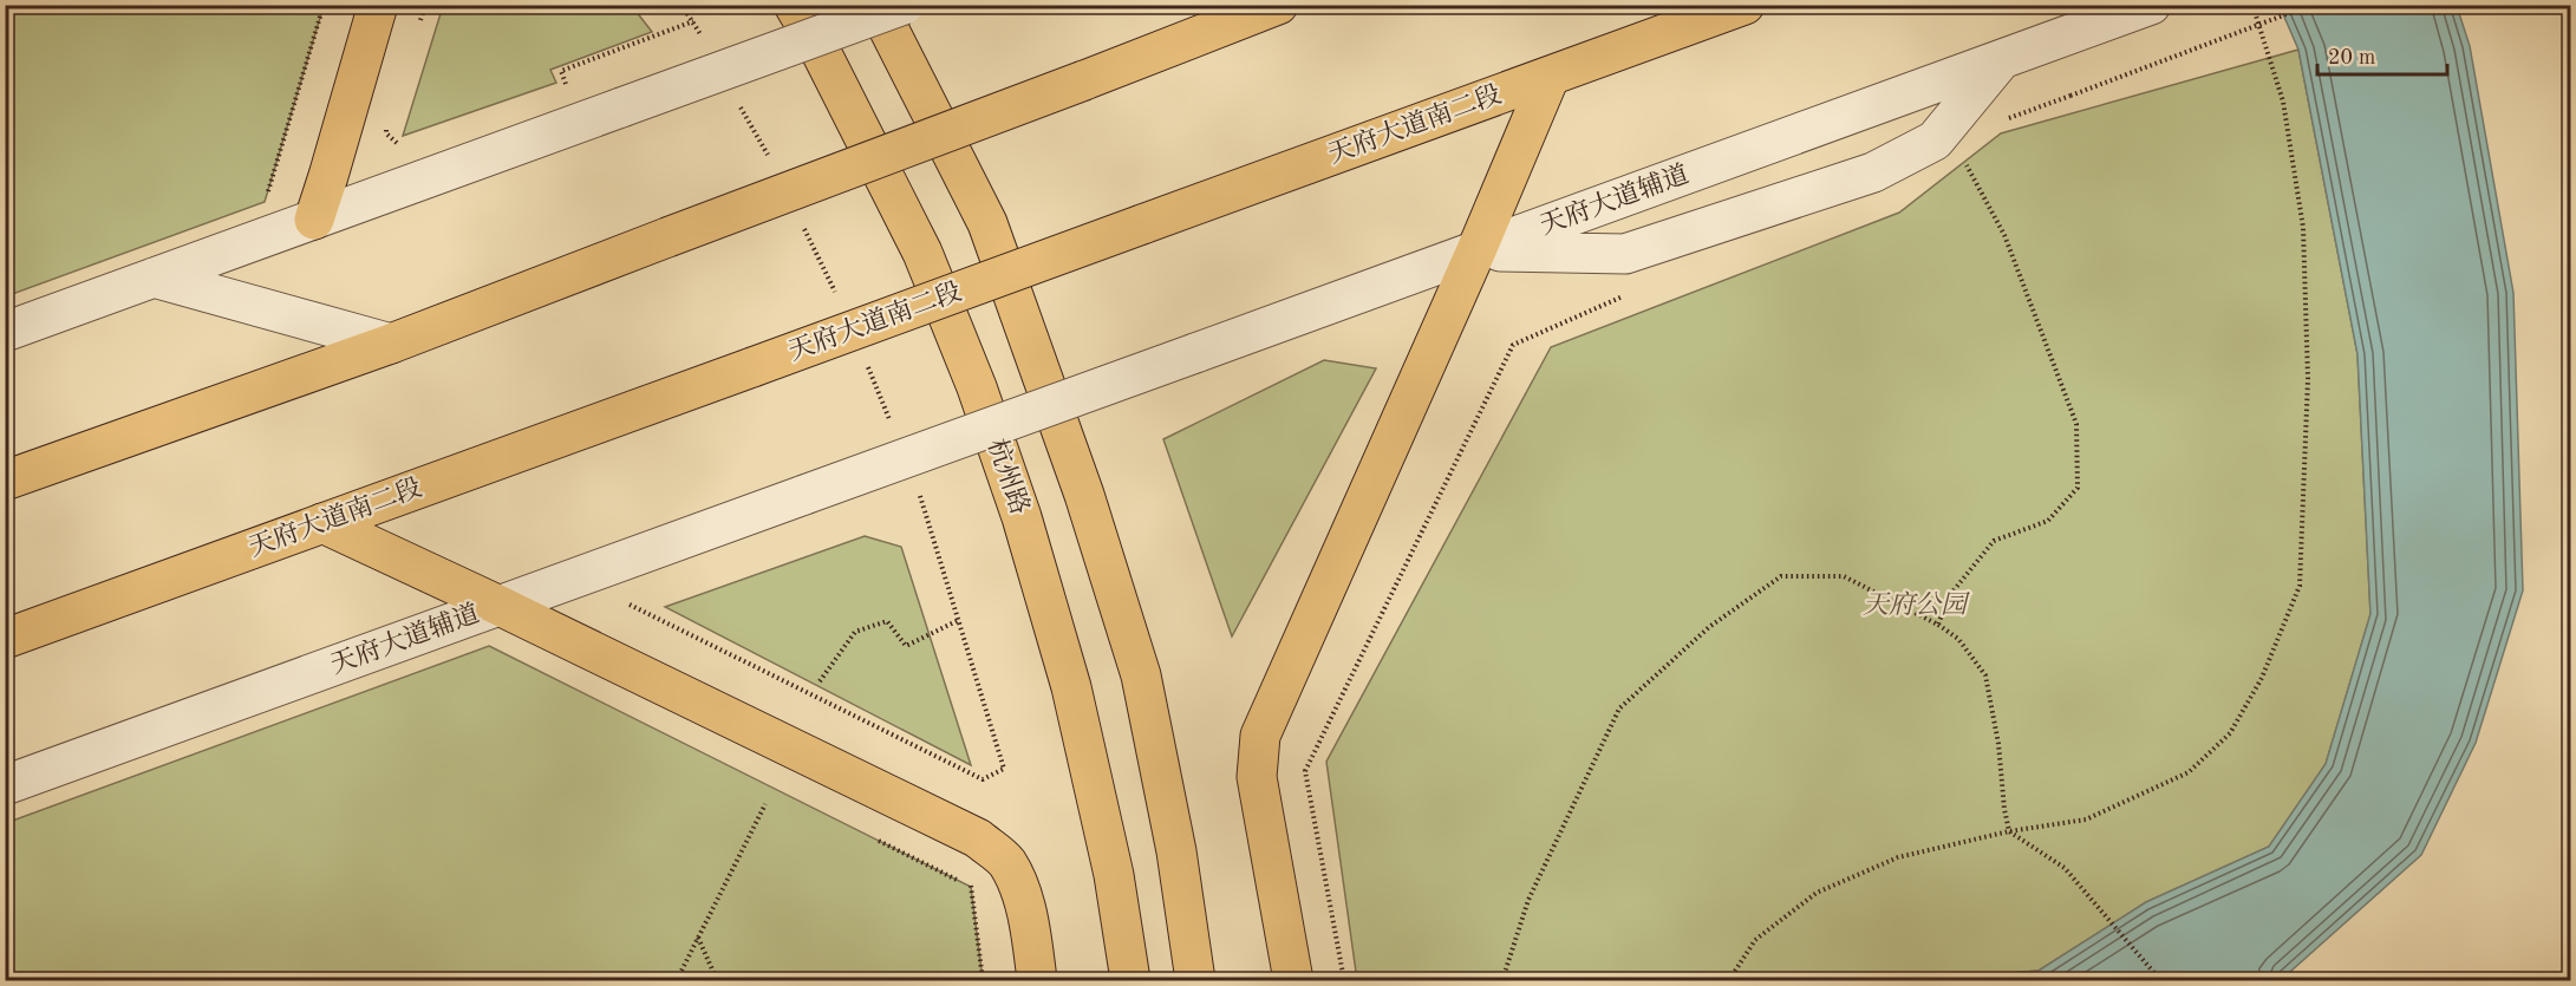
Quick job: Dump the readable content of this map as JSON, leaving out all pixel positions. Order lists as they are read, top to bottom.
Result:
{
  "streets": {
    "main road": ["天府大道南二段", "杭州路"],
    "street": ["天府大道辅道"]
  },
  "parks": ["天府公园"],
  "scale_bar": "20 m"
}
